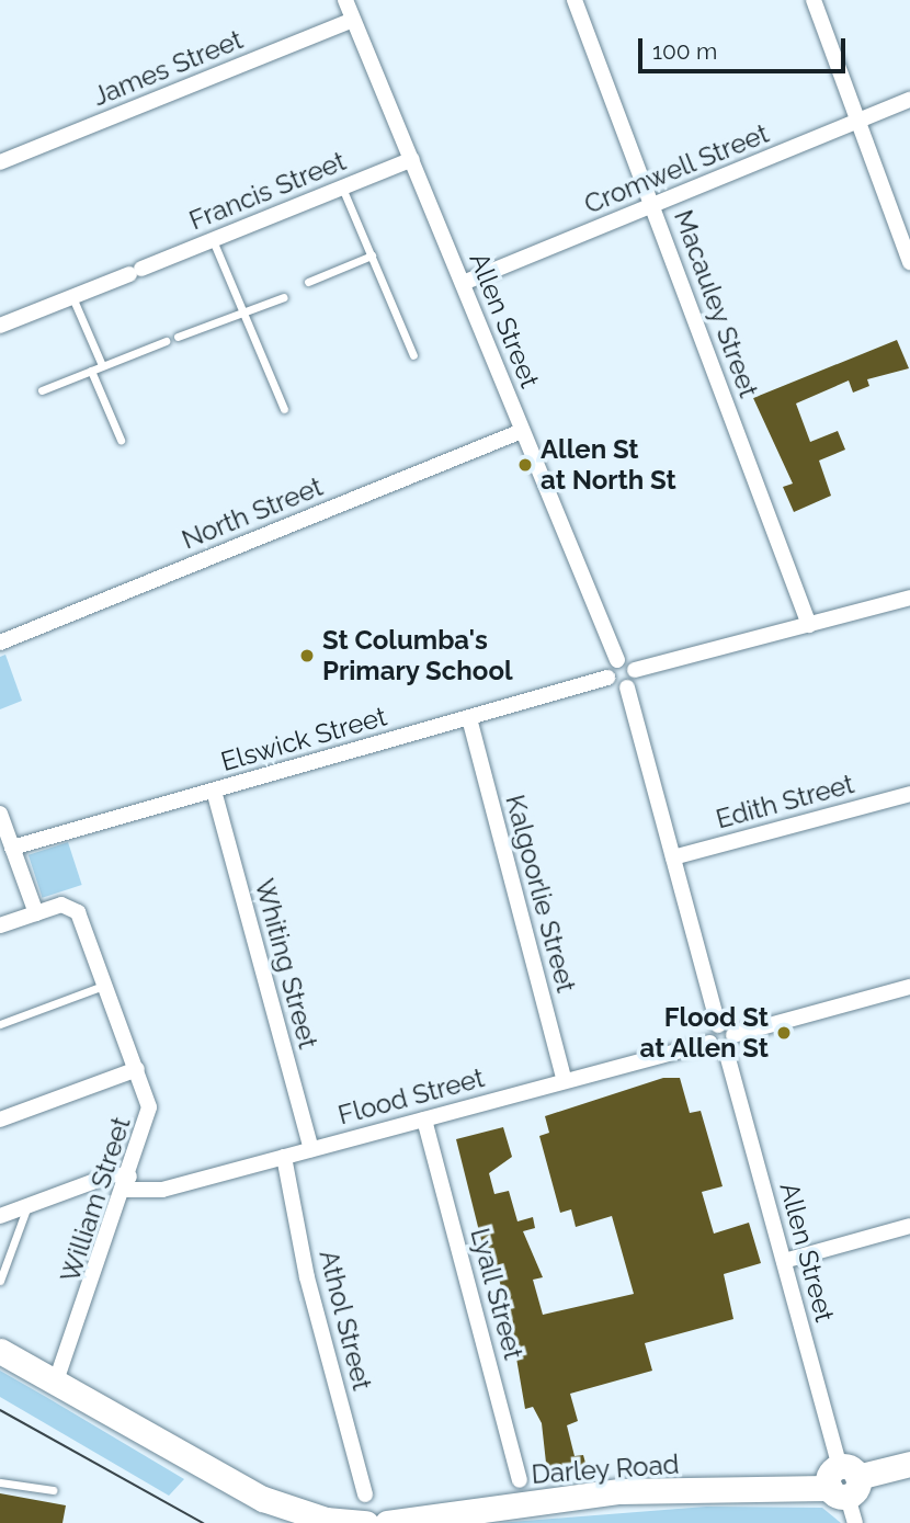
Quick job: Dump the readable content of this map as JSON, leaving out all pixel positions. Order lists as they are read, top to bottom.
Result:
{
  "streets": {
    "main road": ["Darley Road"],
    "street": [
      "James Street",
      "Cromwell Street",
      "Francis Street",
      "Macauley Street",
      "Allen Street",
      "North Street",
      "Elswick Street",
      "Edith Street",
      "Kalgoorlie Street",
      "Whiting Street",
      "Flood Street",
      "William Street",
      "Lyall Street",
      "Athol Street"
    ]
  },
  "crossings": [
    ["James Street", "Allen Street"],
    ["Cromwell Street", "Macauley Street"],
    ["Cromwell Street", "Allen Street"],
    ["Francis Street", "Allen Street"],
    ["Allen Street", "North Street"],
    ["Allen Street", "Darley Road"],
    ["Elswick Street", "Kalgoorlie Street"],
    ["Elswick Street", "Whiting Street"],
    ["Kalgoorlie Street", "Flood Street"],
    ["Whiting Street", "Flood Street"],
    ["Flood Street", "William Street"],
    ["Flood Street", "Lyall Street"],
    ["Flood Street", "Athol Street"]
  ],
  "places": ["Allen St at North St", "St Columba's Primary School", "Flood St at Allen St"],
  "scale_bar": "100 m"
}
